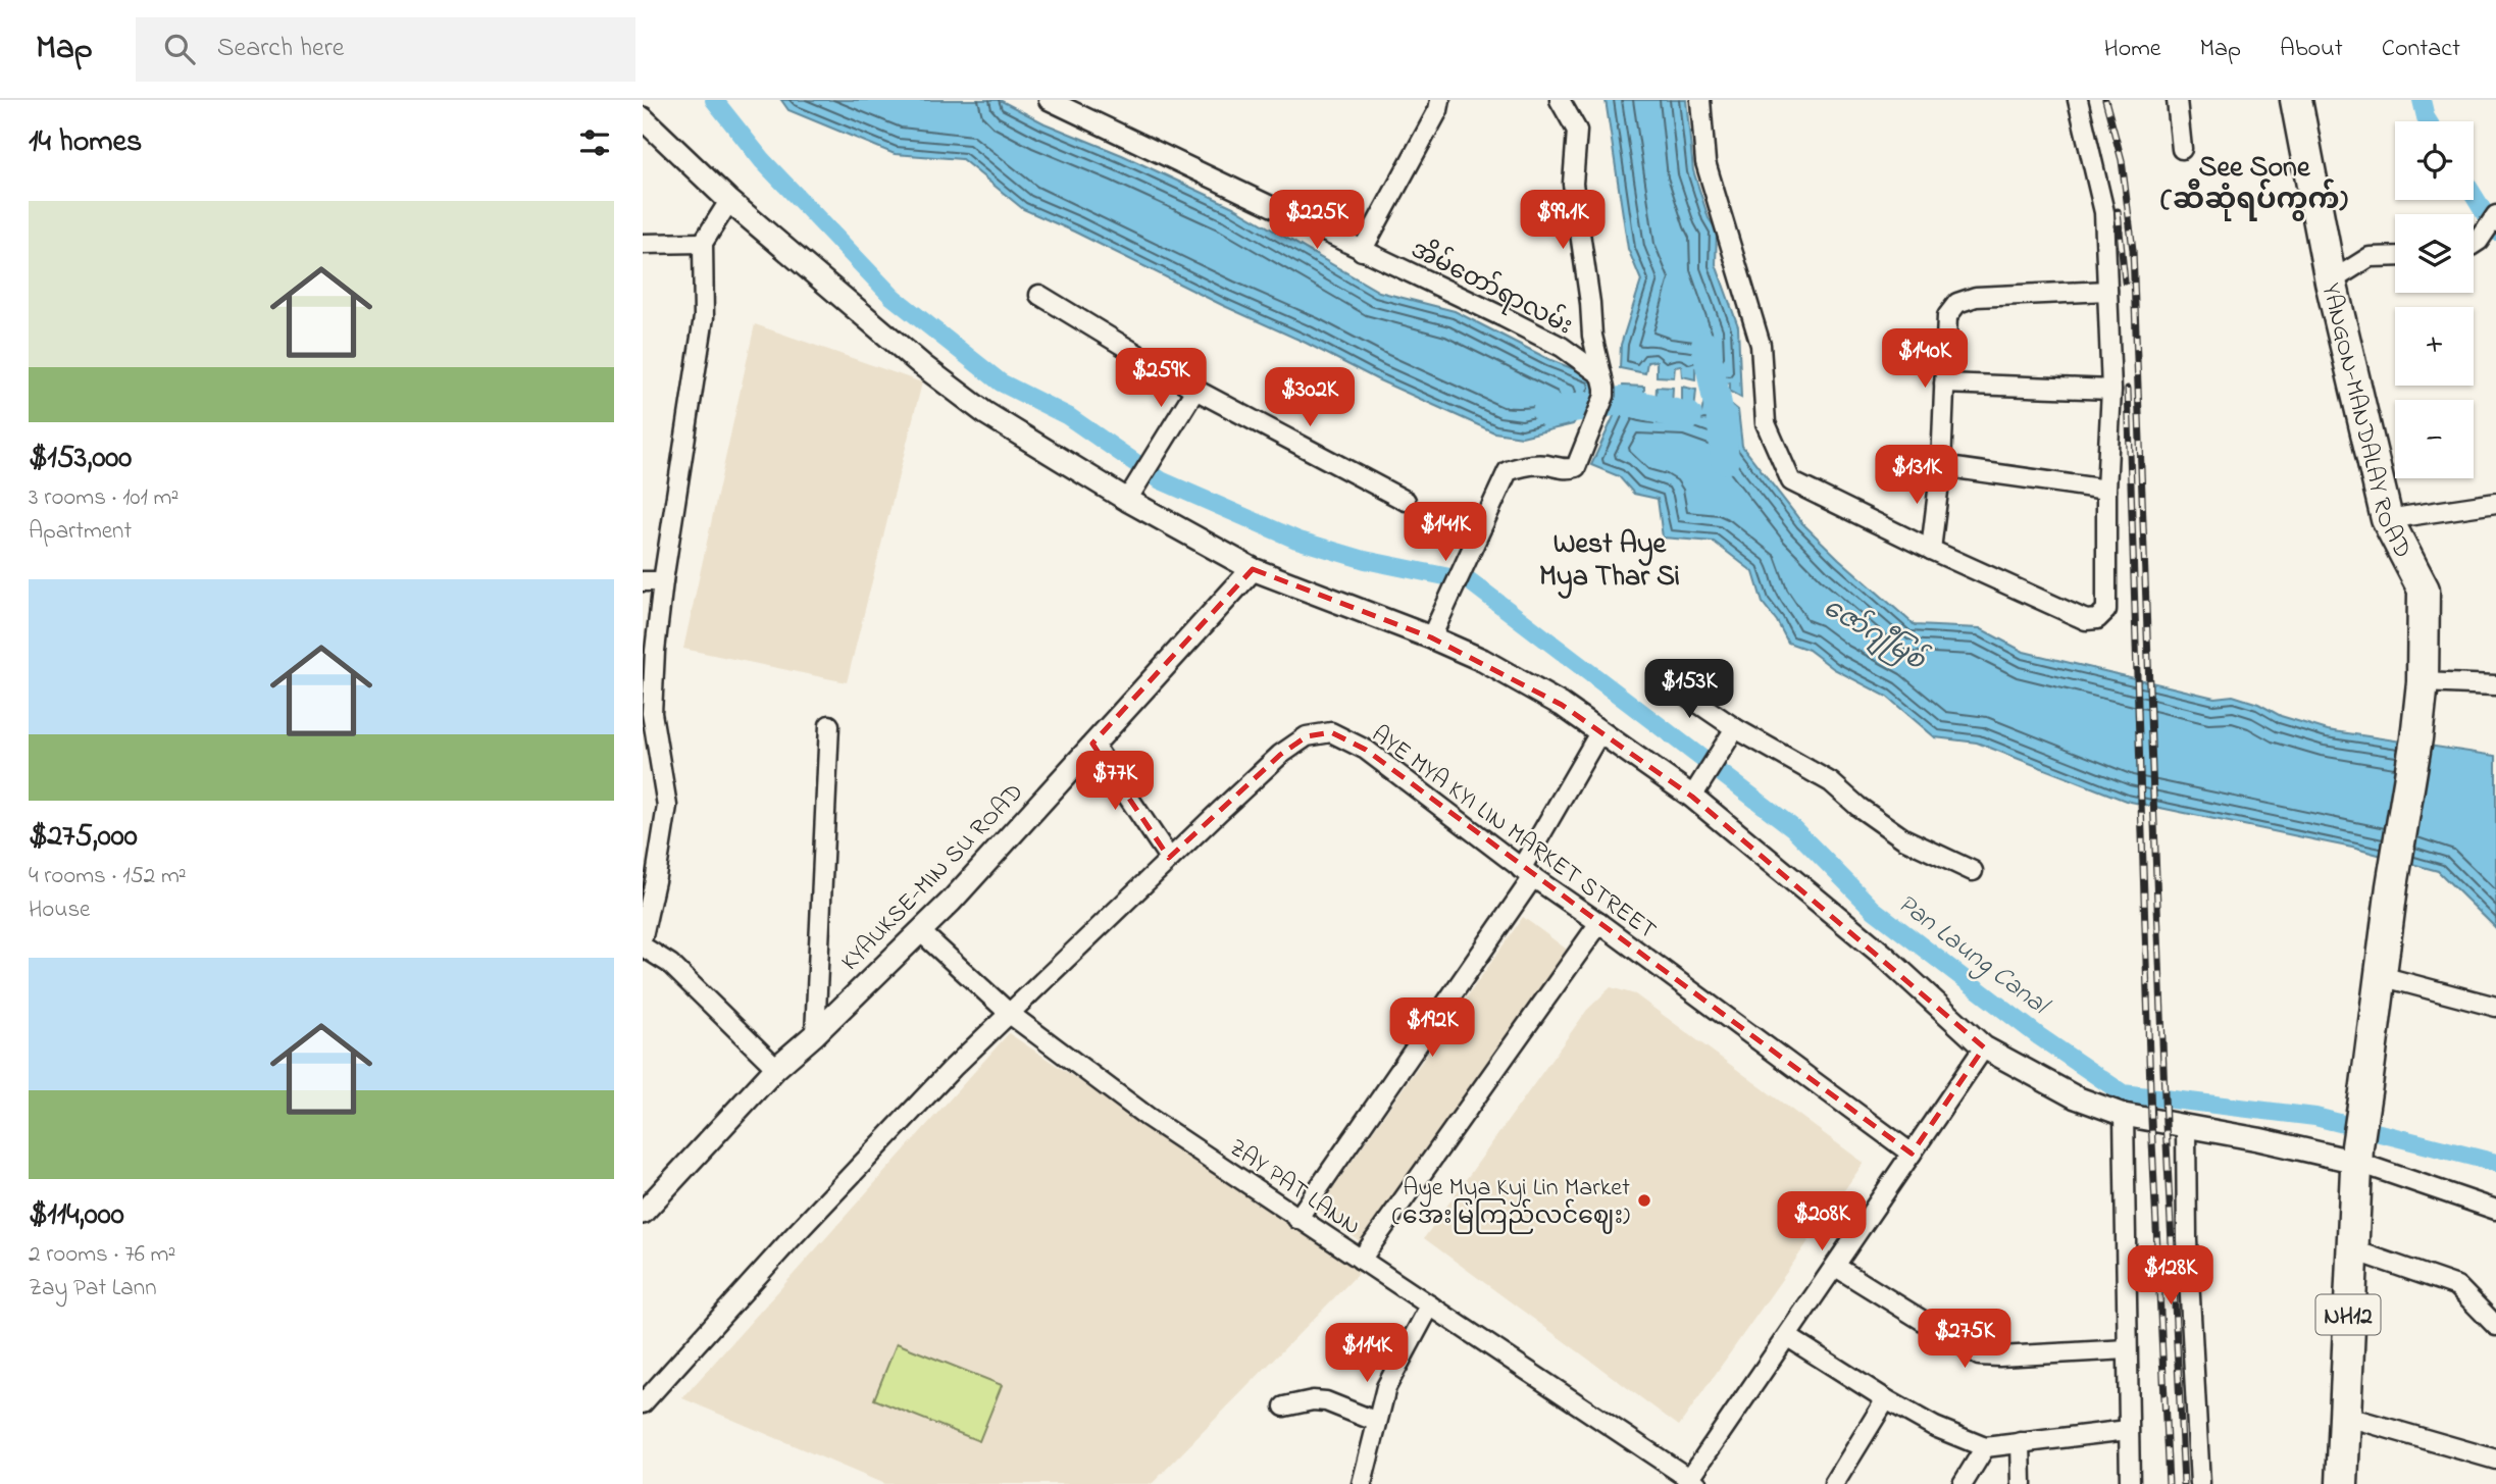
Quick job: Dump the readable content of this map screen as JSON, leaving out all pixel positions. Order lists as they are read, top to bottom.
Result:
{
  "streets": {
    "highway": ["YANGON-MANDALAY ROAD", "NH12"],
    "street": [
      "အိမ်တော်ရာလမ်း",
      "AYE MYA KYI LIN MARKET STREET",
      "KYAUKSE-MIN SU ROAD",
      "ZAY PAT LANN"
    ]
  },
  "crossings": [
    ["YANGON-MANDALAY ROAD", "NH12"],
    ["AYE MYA KYI LIN MARKET STREET", "ZAY PAT LANN"],
    ["KYAUKSE-MIN SU ROAD", "ZAY PAT LANN"]
  ],
  "districts": ["See Sone (ဆီဆုံရပ်ကွက်)", "West Aye Mya Thar Si"],
  "water": ["ဇော်ဂျီမြစ်", "Pan Laung Canal"],
  "places": ["Aye Mya Kyi Lin Market (အေးမြကြည်လင်ဈေး)"],
  "page": {
    "header": "Map",
    "search": "Search here",
    "nav": [
      "Home",
      "Map",
      "About",
      "Contact"
    ],
    "heading": "14 homes",
    "map_buttons": ["+", "−"],
    "list": [
      {
        "name": "$153,000",
        "note": "3 rooms · 101 m² · Apartment"
      },
      {
        "name": "$275,000",
        "note": "4 rooms · 152 m² · House"
      },
      {
        "name": "$114,000",
        "note": "2 rooms · 76 m² · Zay Pat Lann"
      }
    ],
    "price": [
      "$225K",
      "$99.1K",
      "$140K",
      "$259K",
      "$302K",
      "$131K",
      "$141K",
      "$153K",
      "$77K",
      "$192K",
      "$208K",
      "$128K",
      "$275K",
      "$114K"
    ]
  }
}
